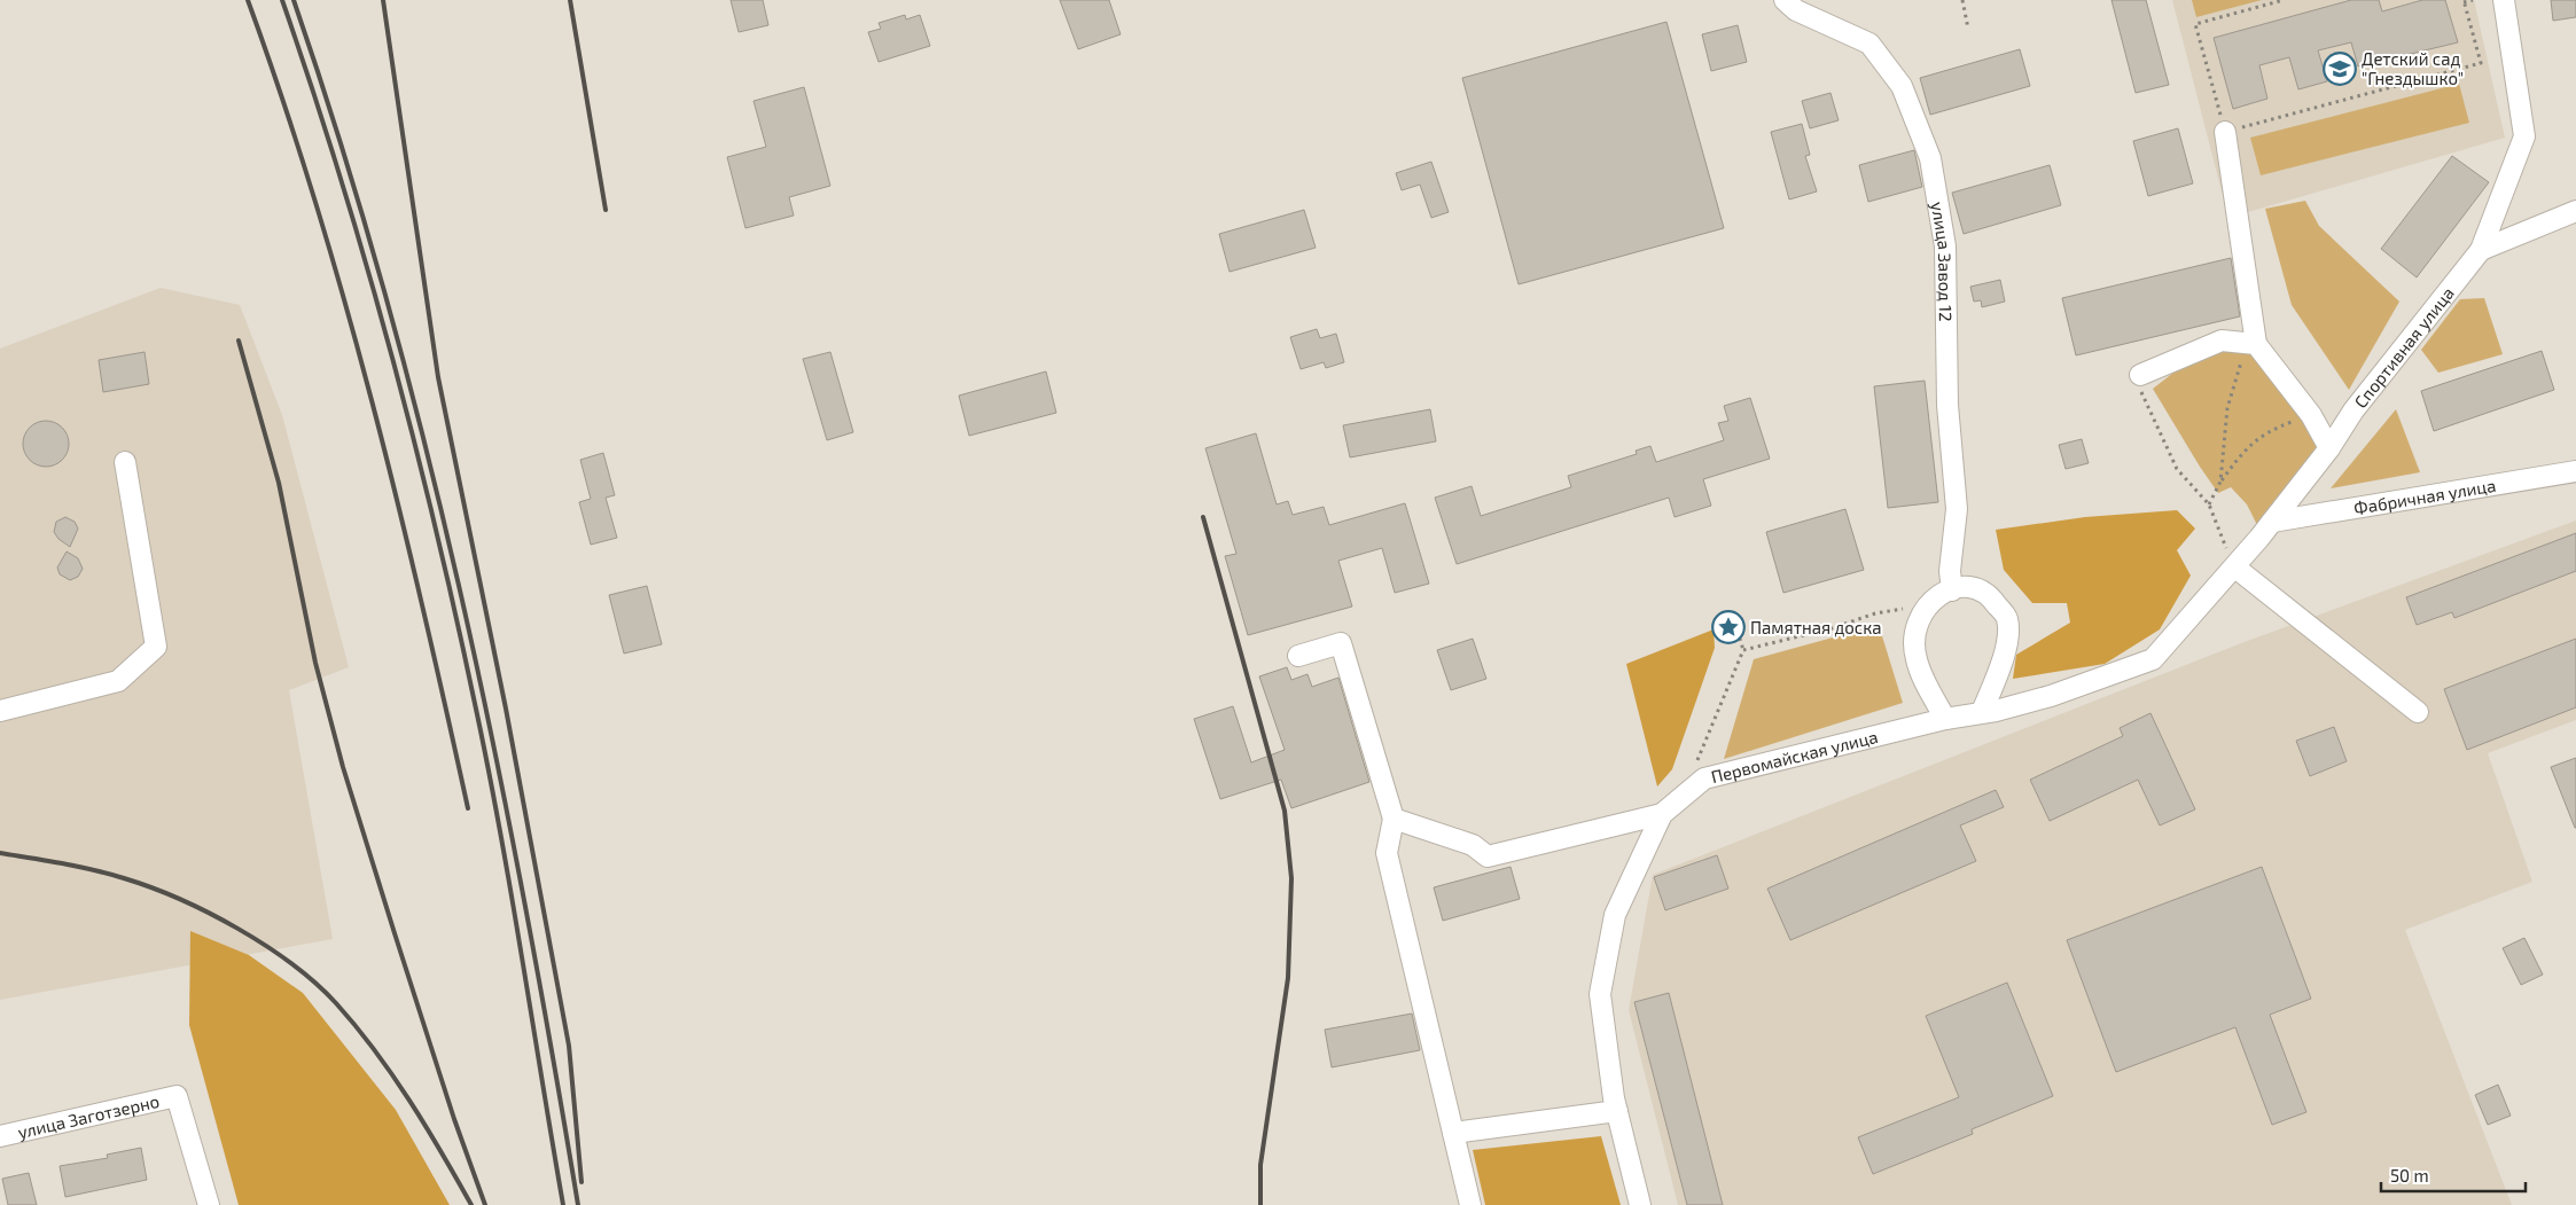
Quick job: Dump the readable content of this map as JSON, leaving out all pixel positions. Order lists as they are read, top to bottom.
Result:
{
  "streets": {
    "street": [
      "улица Завод 12",
      "Спортивная улица",
      "Фабричная улица",
      "Первомайская улица",
      "улица Заготзерно"
    ]
  },
  "crossings": [
    ["улица Завод 12", "Первомайская улица"],
    ["Спортивная улица", "Фабричная улица"],
    ["Спортивная улица", "Первомайская улица"],
    ["Фабричная улица", "Первомайская улица"]
  ],
  "places": {
    "school or university": ["Детский сад \"Гнездышко\""],
    "place": ["Памятная доска"]
  },
  "scale_bar": "50 m"
}
